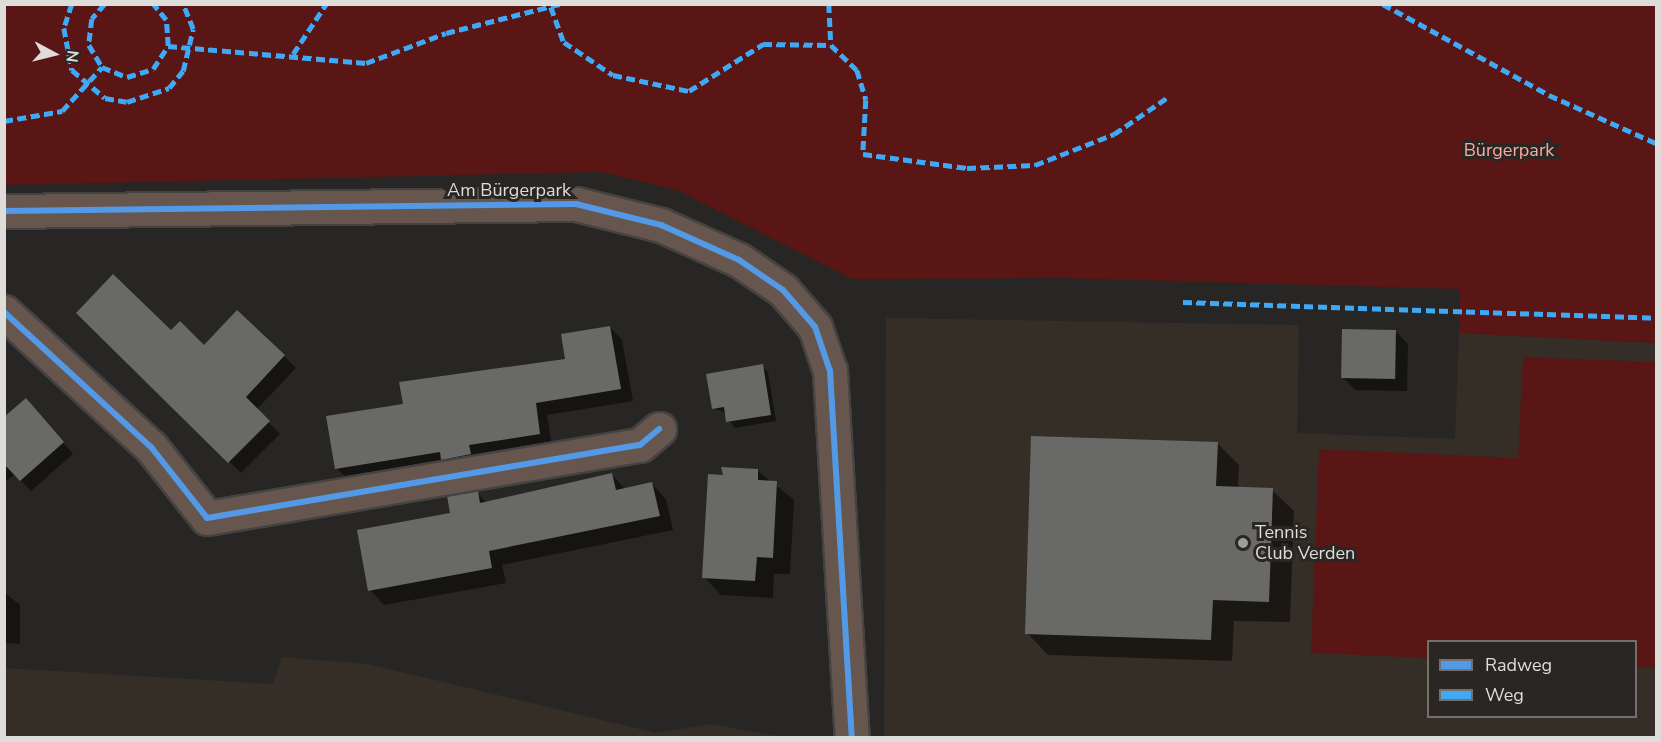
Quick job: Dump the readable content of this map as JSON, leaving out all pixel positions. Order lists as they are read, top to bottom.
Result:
{
  "streets": {
    "street": ["Am Bürgerpark"]
  },
  "parks": ["Bürgerpark"],
  "places": ["Tennis Club Verden"],
  "legend": ["Radweg", "Weg"],
  "north": "right"
}
